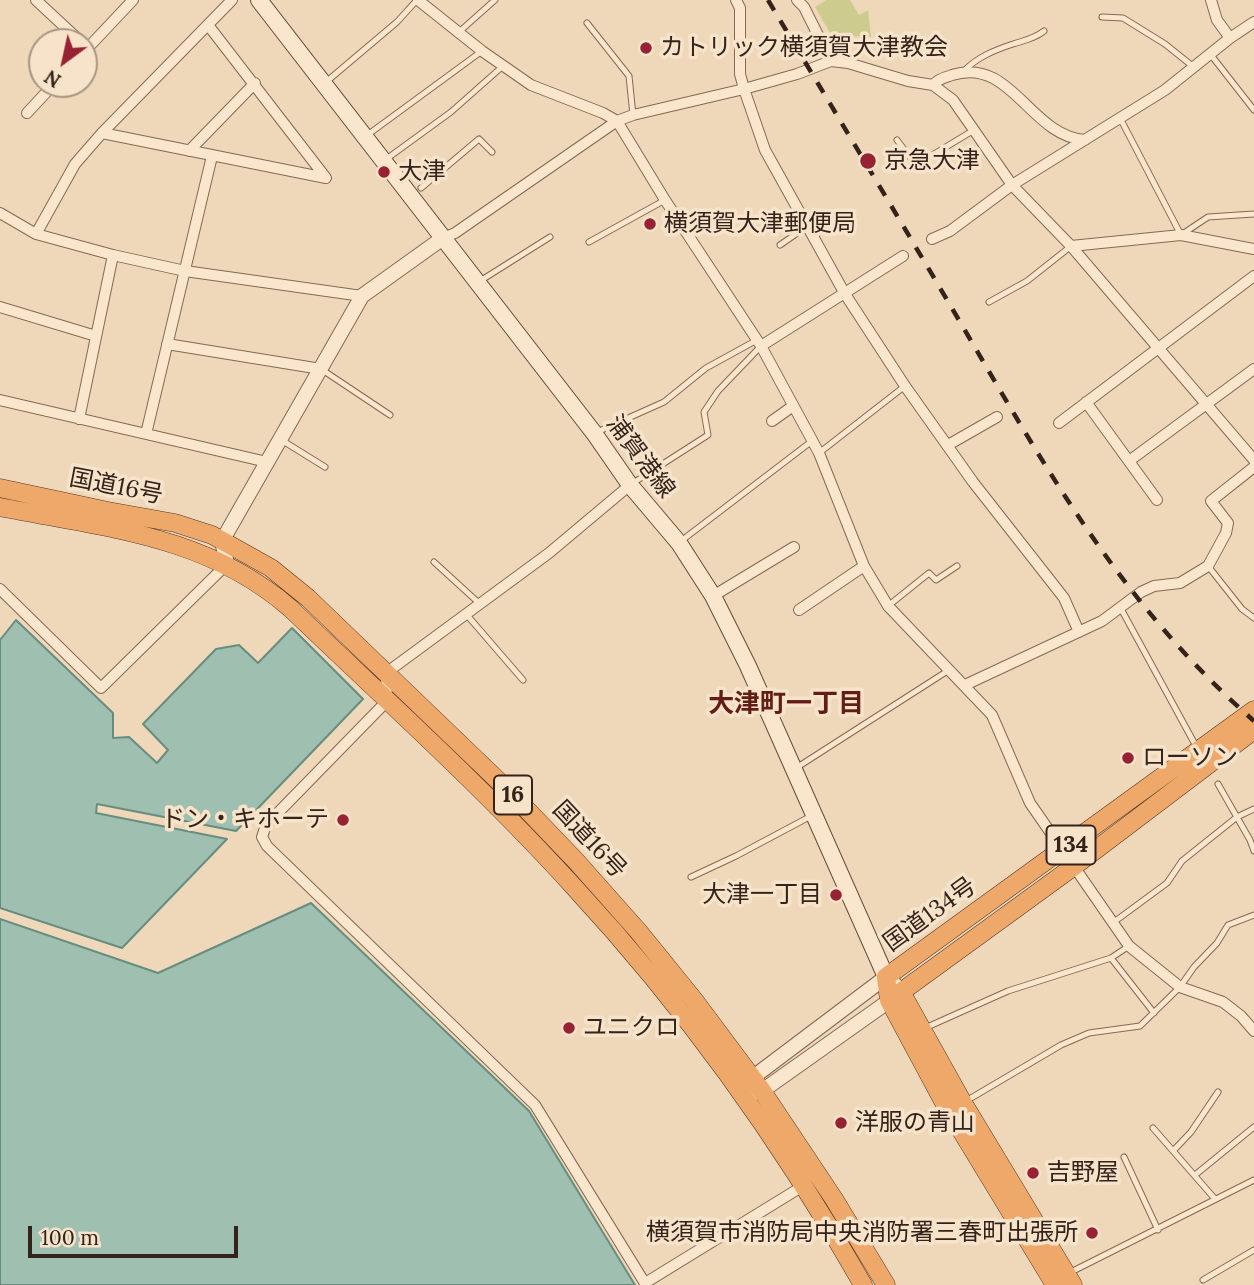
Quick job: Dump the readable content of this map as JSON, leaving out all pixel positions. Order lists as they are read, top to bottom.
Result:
{
  "streets": {
    "highway": [
      "国道16号",
      "16",
      "134",
      "国道134号"
    ],
    "main road": ["浦賀港線"]
  },
  "crossings": [
    ["浦賀港線", "国道134号"]
  ],
  "districts": ["大津町一丁目"],
  "places": [
    "カトリック横須賀大津教会",
    "京急大津",
    "大津",
    "横須賀大津郵便局",
    "ローソン",
    "ドン・キホーテ",
    "大津一丁目",
    "ユニクロ",
    "洋服の青山",
    "吉野屋",
    "横須賀市消防局中央消防署三春町出張所"
  ],
  "scale_bar": "100 m",
  "north": "bottom left"
}
